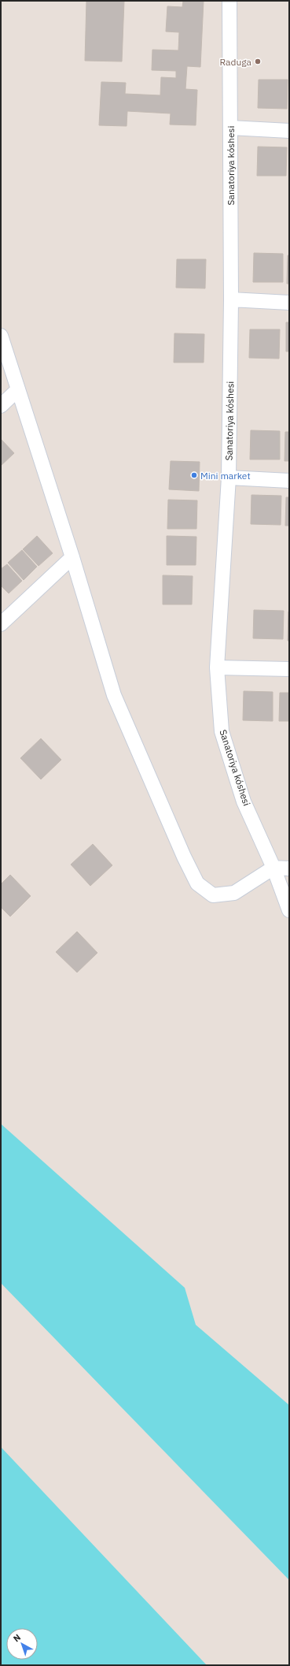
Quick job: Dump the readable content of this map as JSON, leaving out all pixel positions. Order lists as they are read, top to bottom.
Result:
{
  "streets": {
    "street": ["Sanatoriya kóshesi"]
  },
  "places": ["Raduga", "Mini market"],
  "north": "top left"
}
